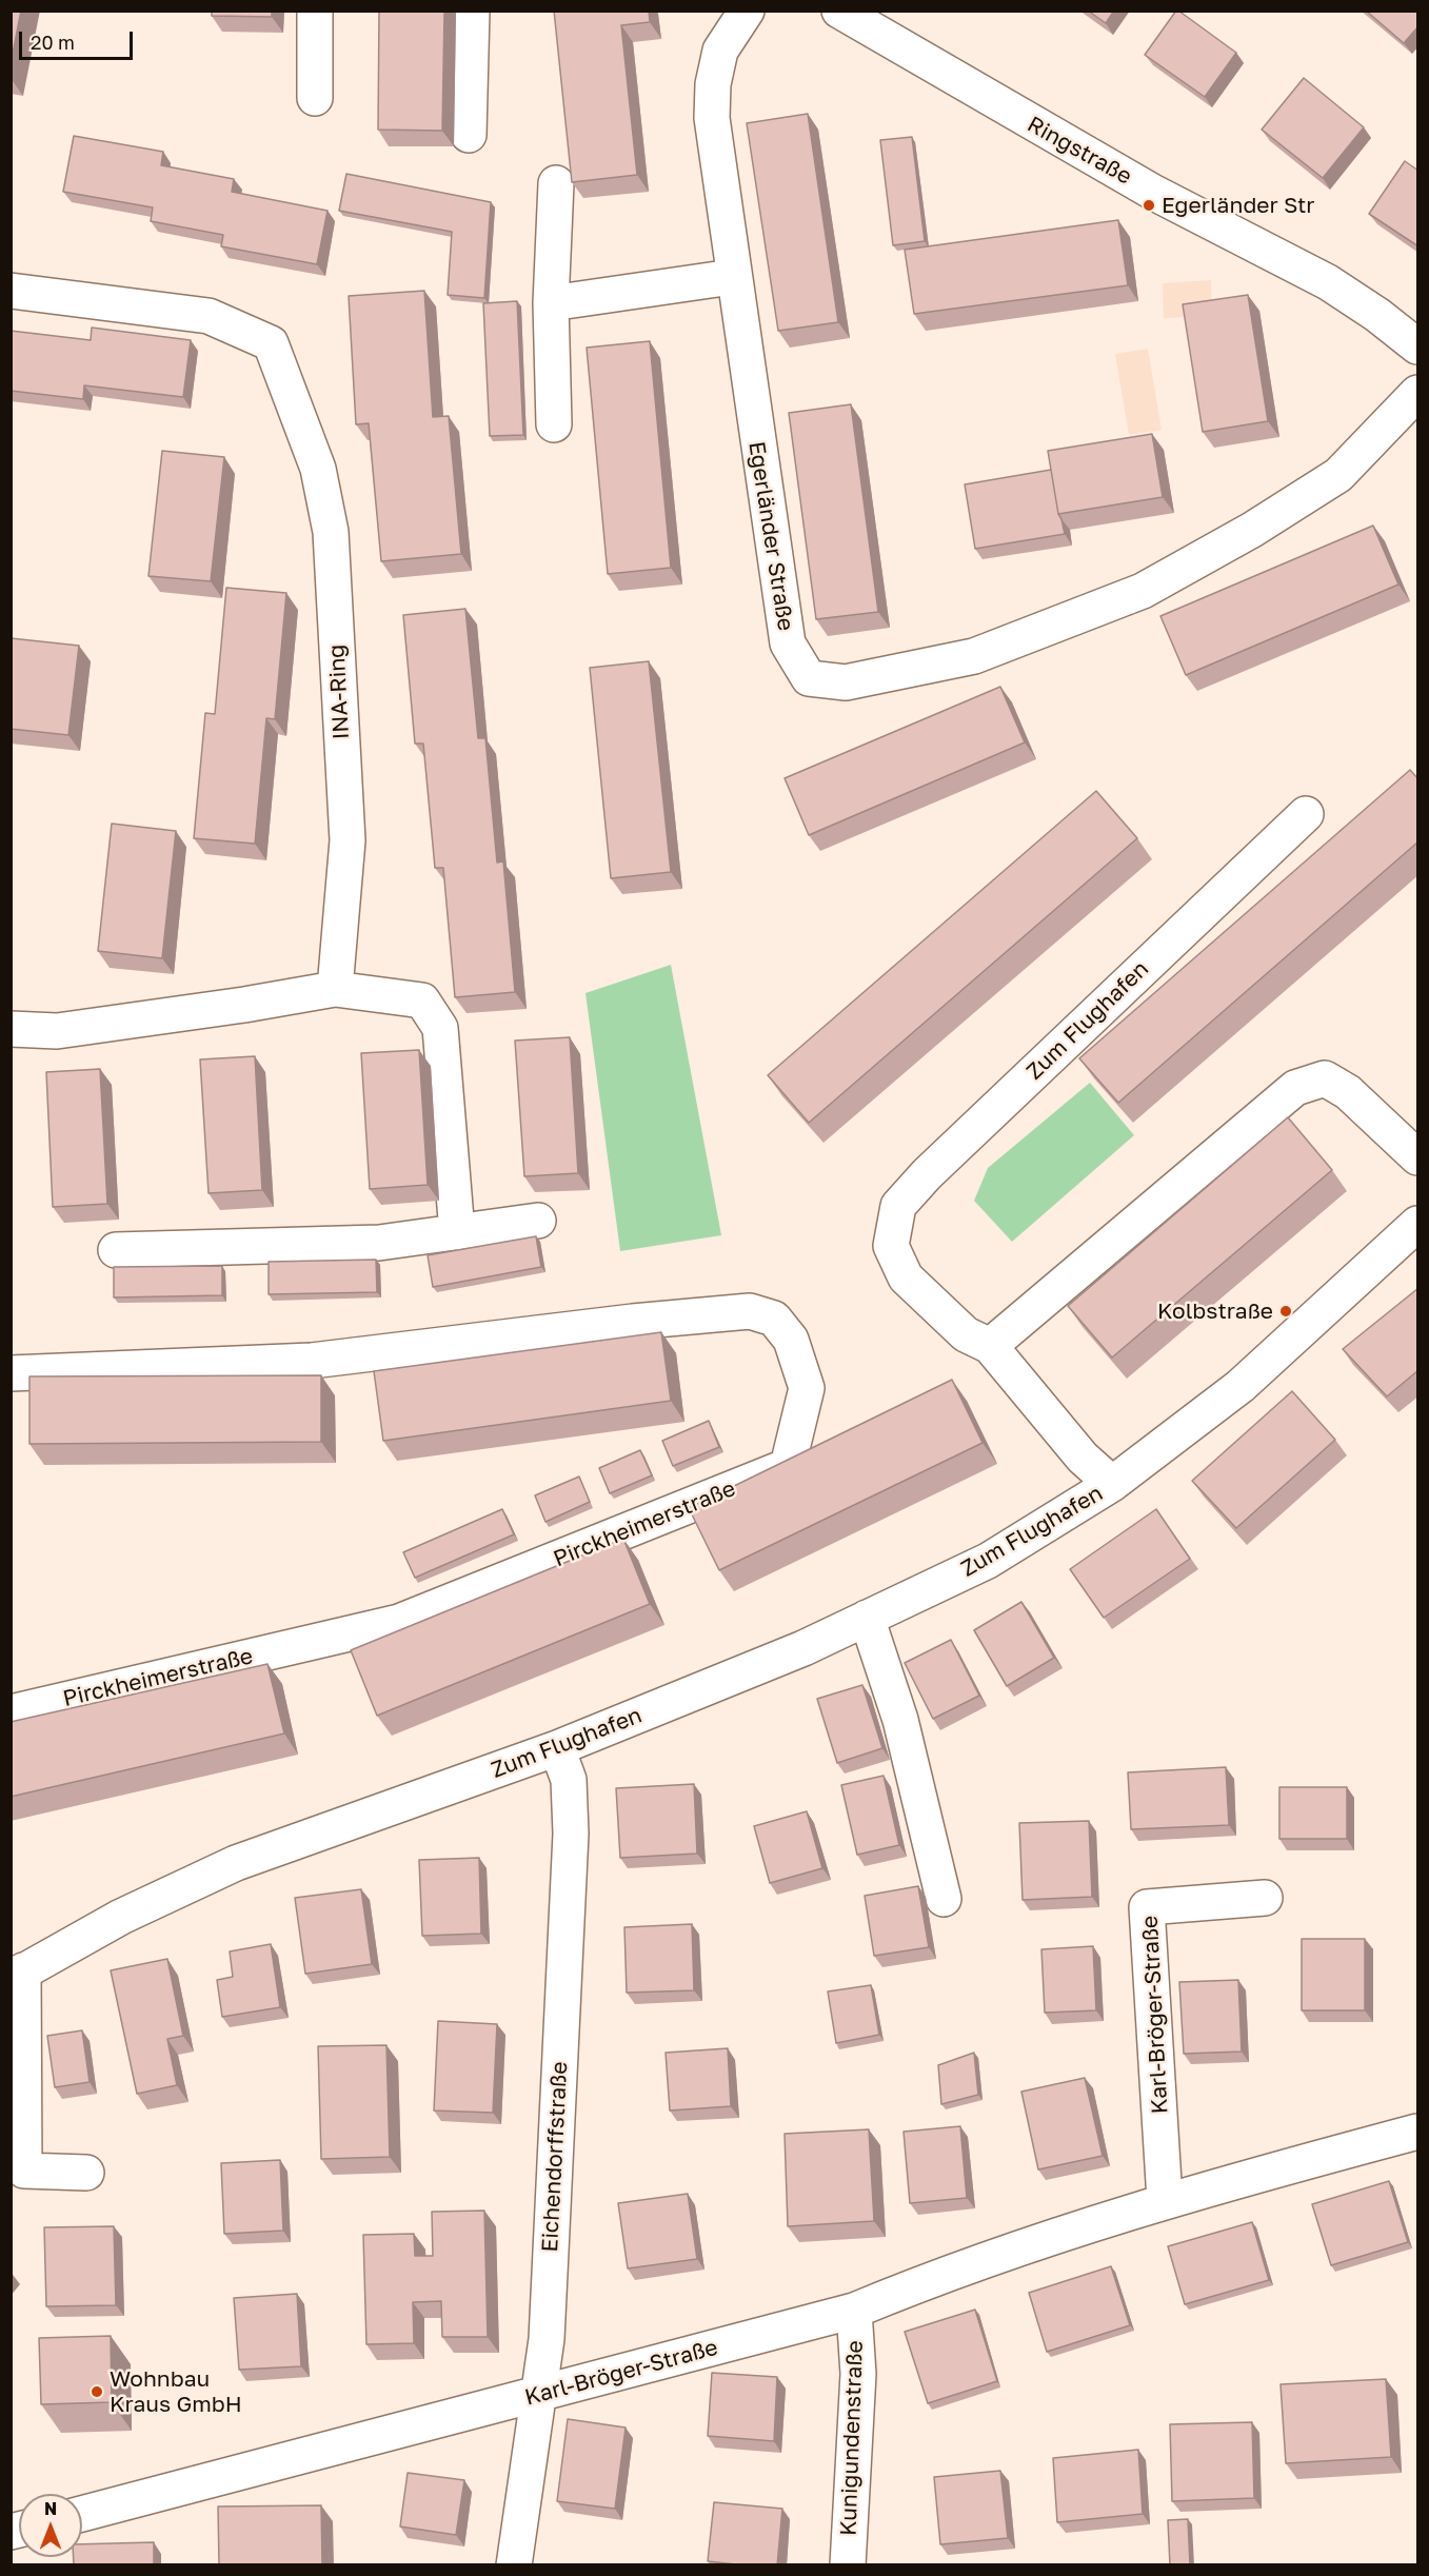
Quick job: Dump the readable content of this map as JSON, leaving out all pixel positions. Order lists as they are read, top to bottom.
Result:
{
  "streets": {
    "street": [
      "Ringstraße",
      "Egerländer Straße",
      "INA-Ring",
      "Zum Flughafen",
      "Pirckheimerstraße",
      "Karl-Bröger-Straße",
      "Eichendorffstraße",
      "Kunigundenstraße"
    ]
  },
  "crossings": [
    ["Zum Flughafen", "Eichendorffstraße"],
    ["Karl-Bröger-Straße", "Eichendorffstraße"],
    ["Karl-Bröger-Straße", "Kunigundenstraße"]
  ],
  "places": ["Egerländer Str", "Kolbstraße", "Wohnbau Kraus GmbH"],
  "scale_bar": "20 m",
  "north": "top"
}
